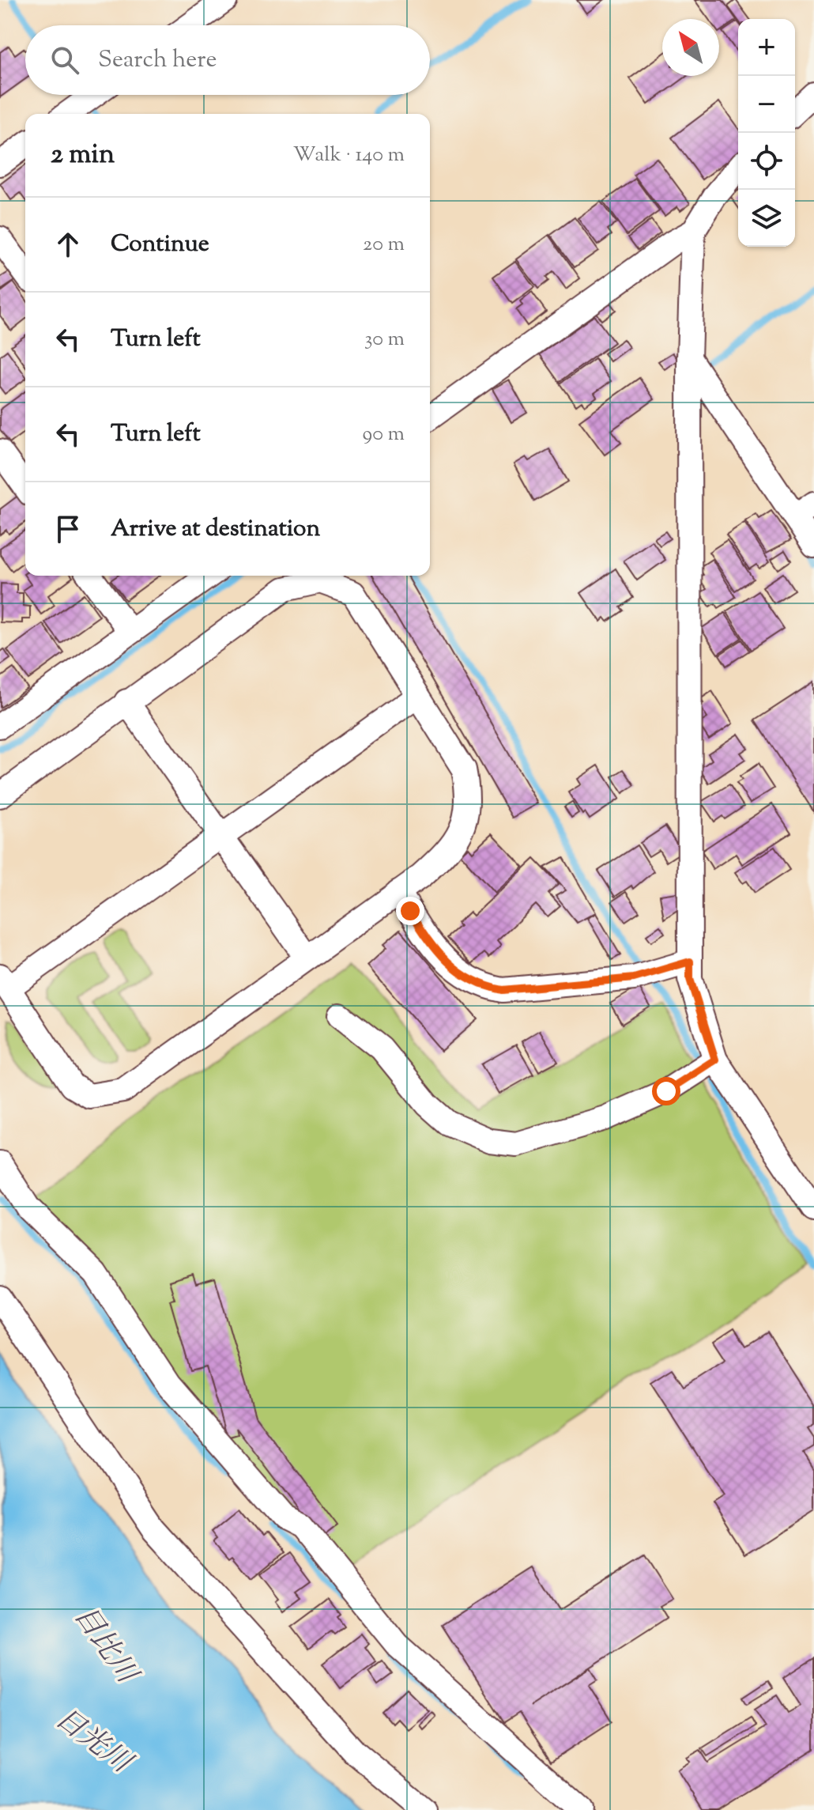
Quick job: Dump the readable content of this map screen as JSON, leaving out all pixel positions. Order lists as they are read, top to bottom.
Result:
{
  "water": ["目比川", "日光川"],
  "north": "top left",
  "page": {
    "map_buttons": ["+", "−"],
    "search": "Search here",
    "heading": ["2 min", "Walk · 140 m"],
    "list": [
      ["Continue", "20 m"],
      ["Turn left", "30 m"],
      ["Turn left", "90 m"],
      "Arrive at destination"
    ]
  }
}
